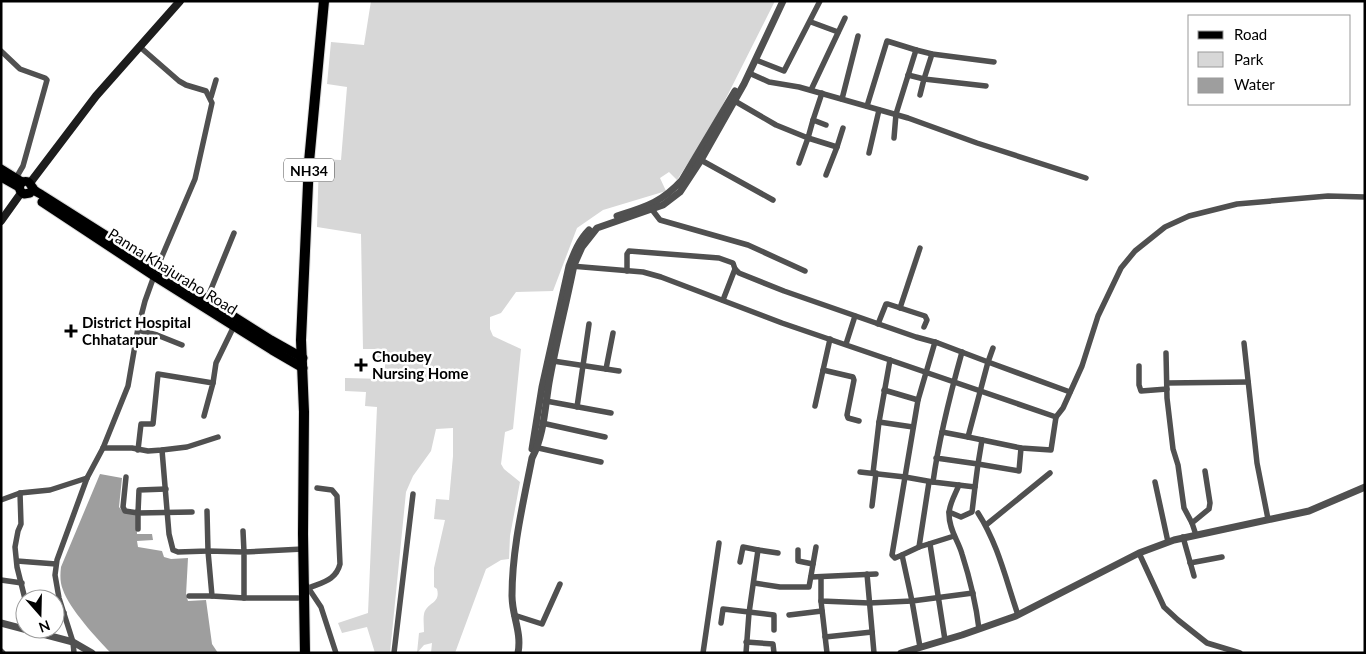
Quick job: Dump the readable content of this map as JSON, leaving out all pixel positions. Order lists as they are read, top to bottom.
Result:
{
  "streets": {
    "highway": ["NH34"],
    "main road": ["Panna Khajuraho Road"]
  },
  "crossings": [
    ["NH34", "Panna Khajuraho Road"]
  ],
  "places": {
    "health": ["District Hospital Chhatarpur", "Choubey Nursing Home"]
  },
  "legend": ["Road", "Park", "Water"],
  "north": "bottom"
}
